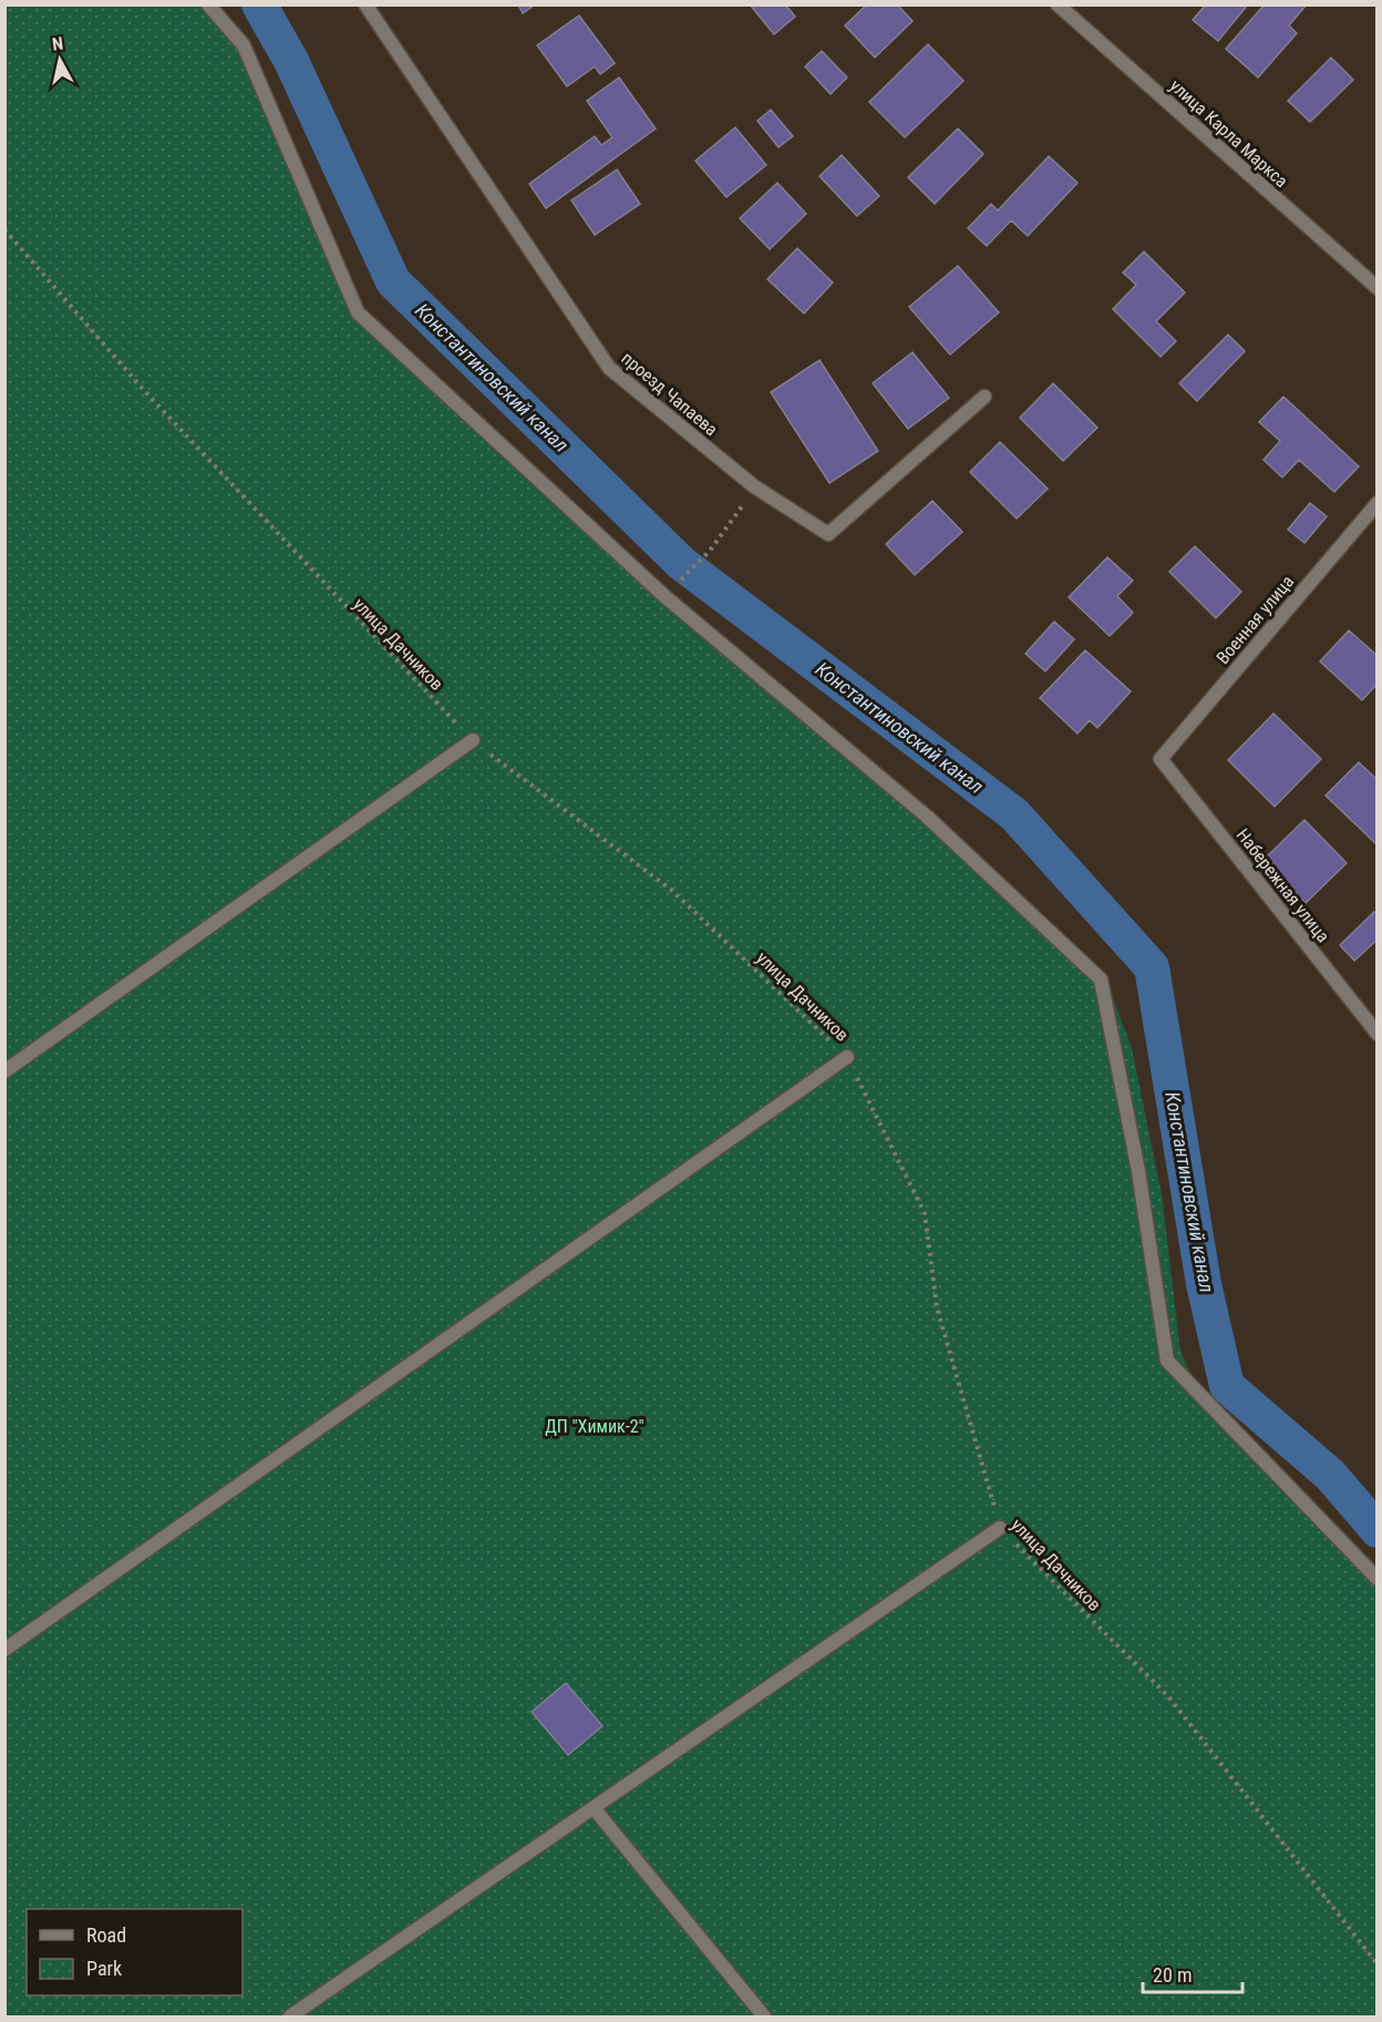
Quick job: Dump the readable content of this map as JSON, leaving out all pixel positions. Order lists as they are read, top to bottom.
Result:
{
  "streets": {
    "street": [
      "улица Карла Маркса",
      "проезд Чапаева",
      "Военная улица",
      "Набережная улица"
    ],
    "path": ["улица Дачников"]
  },
  "crossings": [
    ["Военная улица", "Набережная улица"]
  ],
  "water": ["Константиновский канал"],
  "parks": ["ДП \"Химик-2\""],
  "legend": ["Road", "Park"],
  "scale_bar": "20 m",
  "north": "top"
}
